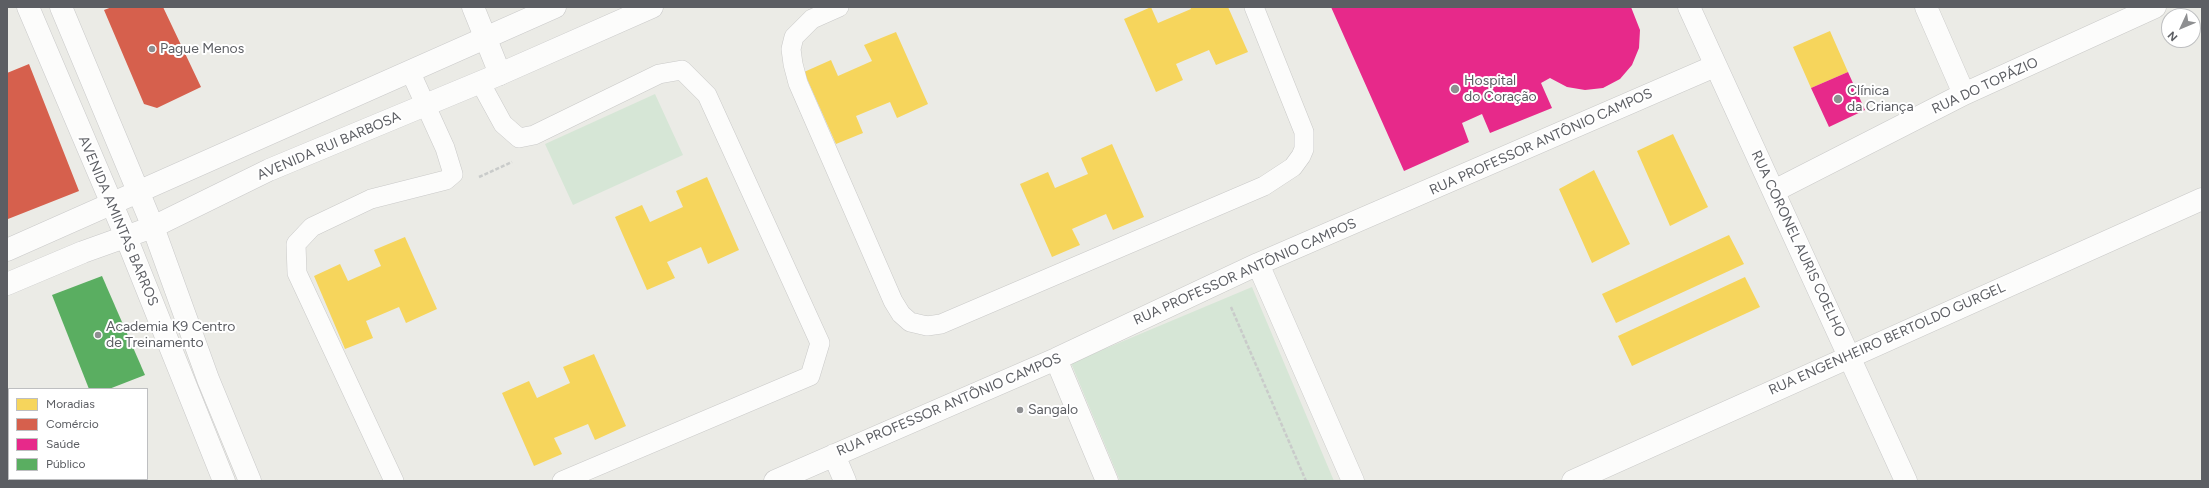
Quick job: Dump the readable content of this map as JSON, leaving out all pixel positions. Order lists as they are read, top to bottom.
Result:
{
  "streets": {
    "street": [
      "RUA DO TOPÁZIO",
      "RUA PROFESSOR ANTÔNIO CAMPOS",
      "AVENIDA RUI BARBOSA",
      "AVENIDA AMINTAS BARROS",
      "RUA CORONEL AURIS COELHO",
      "RUA ENGENHEIRO BERTOLDO GURGEL"
    ]
  },
  "crossings": [
    ["RUA DO TOPÁZIO", "RUA CORONEL AURIS COELHO"],
    ["RUA PROFESSOR ANTÔNIO CAMPOS", "RUA CORONEL AURIS COELHO"],
    ["AVENIDA RUI BARBOSA", "AVENIDA AMINTAS BARROS"],
    ["RUA CORONEL AURIS COELHO", "RUA ENGENHEIRO BERTOLDO GURGEL"]
  ],
  "places": [
    "Pague Menos",
    "Hospital do Coração",
    "Clínica da Criança",
    "Academia K9 Centro de Treinamento",
    "Sangalo"
  ],
  "legend": [
    "Moradias",
    "Comércio",
    "Saúde",
    "Público"
  ],
  "north": "bottom left"
}
